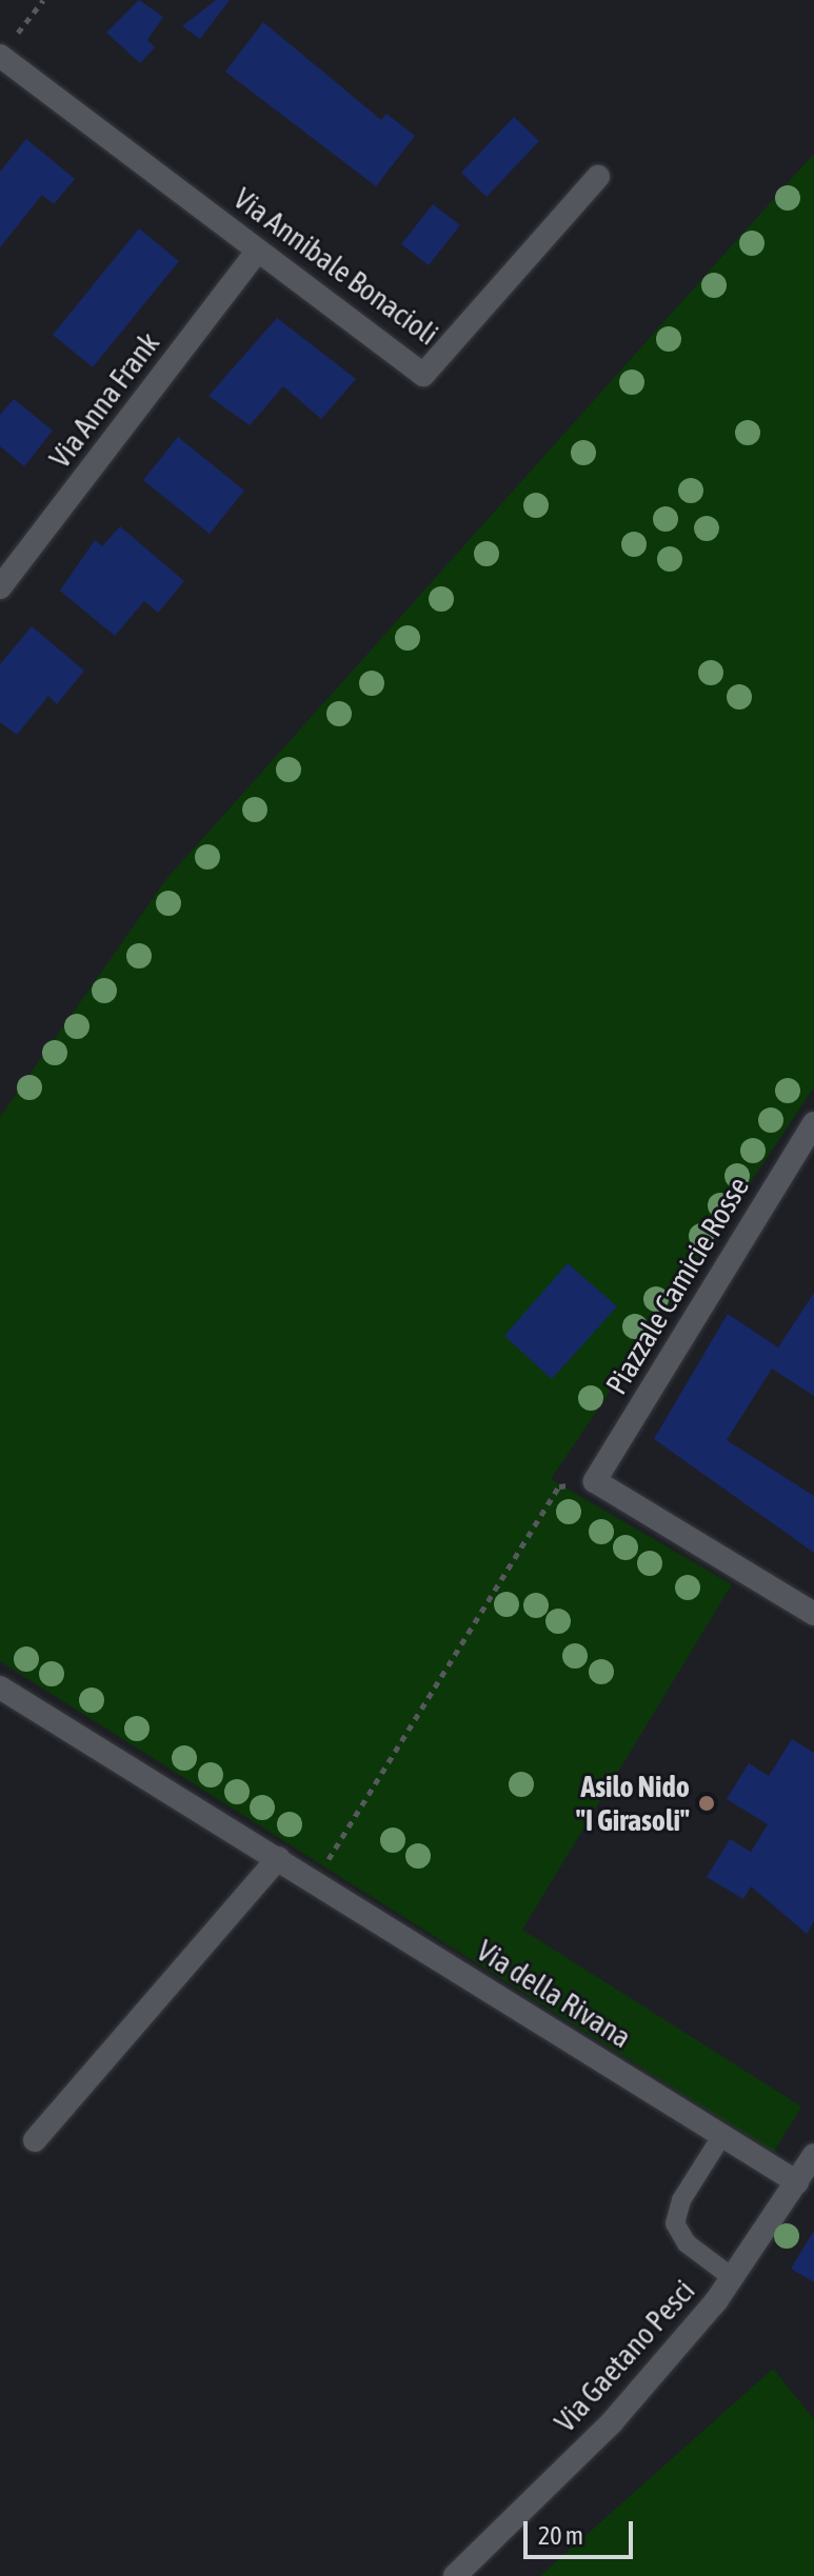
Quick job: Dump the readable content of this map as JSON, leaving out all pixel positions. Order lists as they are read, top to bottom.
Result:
{
  "streets": {
    "street": [
      "Via Annibale Bonacioli",
      "Via Anna Frank",
      "Piazzale Camicie Rosse",
      "Via della Rivana",
      "Via Gaetano Pesci"
    ]
  },
  "crossings": [
    ["Via Annibale Bonacioli", "Via Anna Frank"],
    ["Via della Rivana", "Via Gaetano Pesci"]
  ],
  "places": ["Asilo Nido \"I Girasoli\""],
  "scale_bar": "20 m"
}
